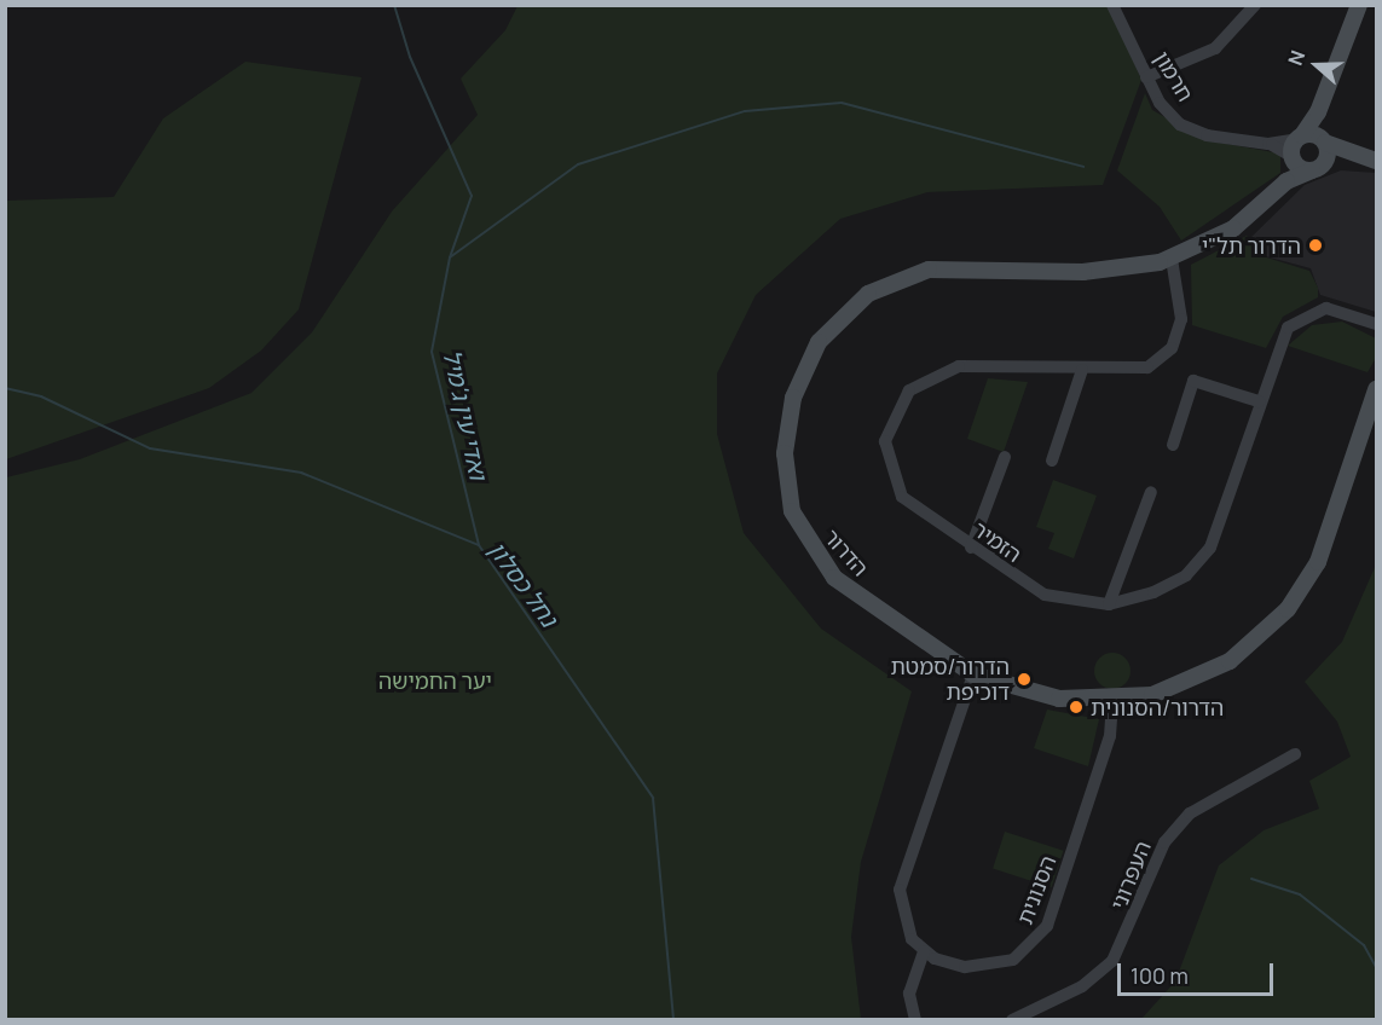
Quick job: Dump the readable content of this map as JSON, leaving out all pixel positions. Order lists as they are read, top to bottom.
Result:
{
  "streets": {
    "street": [
      "חרמון",
      "הזמיר",
      "הדרור",
      "העפרוני",
      "הסנונית"
    ]
  },
  "crossings": [
    ["חרמון", "הדרור"],
    ["הזמיר", "הדרור"],
    ["הדרור", "הסנונית"]
  ],
  "water": ["ואדי עין ג'מיל", "נחל כסלון"],
  "parks": ["יער החמישה"],
  "places": ["הדרור תל\"י", "הדרור/סמטת דוכיפת", "הדרור/הסנונית"],
  "scale_bar": "100 m",
  "north": "left"
}
